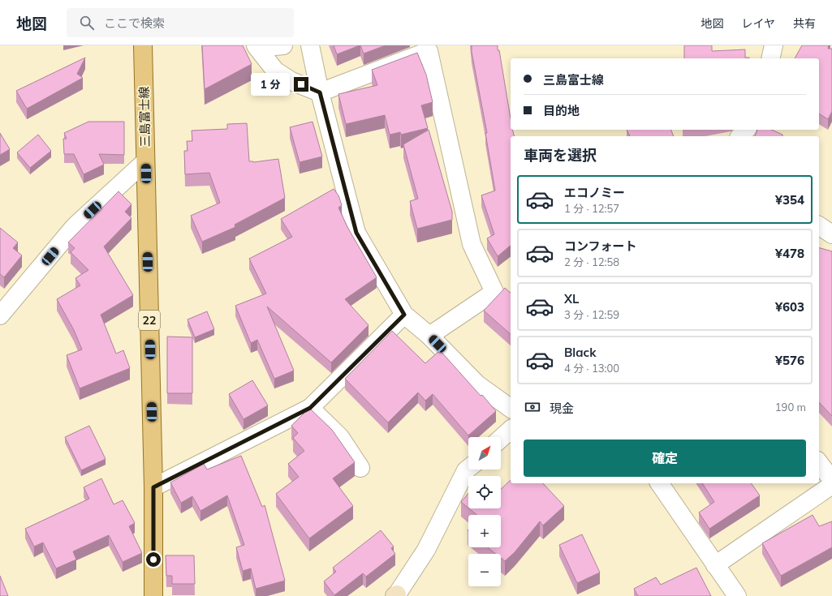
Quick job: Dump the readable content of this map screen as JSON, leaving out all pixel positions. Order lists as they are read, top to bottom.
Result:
{
  "streets": {
    "main road": ["三島富士線", "22"]
  },
  "north": "top right",
  "page": {
    "header": "地図",
    "search": "ここで検索",
    "nav": ["地図", "レイヤ", "共有"],
    "banner": ["三島富士線", "目的地"],
    "bubble": "1 分",
    "heading": "車両を選択",
    "list": [
      {
        "name": "エコノミー",
        "note": "1 分 · 12:57",
        "value": "¥354"
      },
      {
        "name": "コンフォート",
        "note": "2 分 · 12:58",
        "value": "¥478"
      },
      {
        "name": "XL",
        "note": "3 分 · 12:59",
        "value": "¥603"
      },
      {
        "name": "Black",
        "note": "4 分 · 13:00",
        "value": "¥576"
      }
    ],
    "pay": ["現金", "190 m"],
    "buttons": "確定",
    "map_buttons": ["+", "−"]
  }
}
